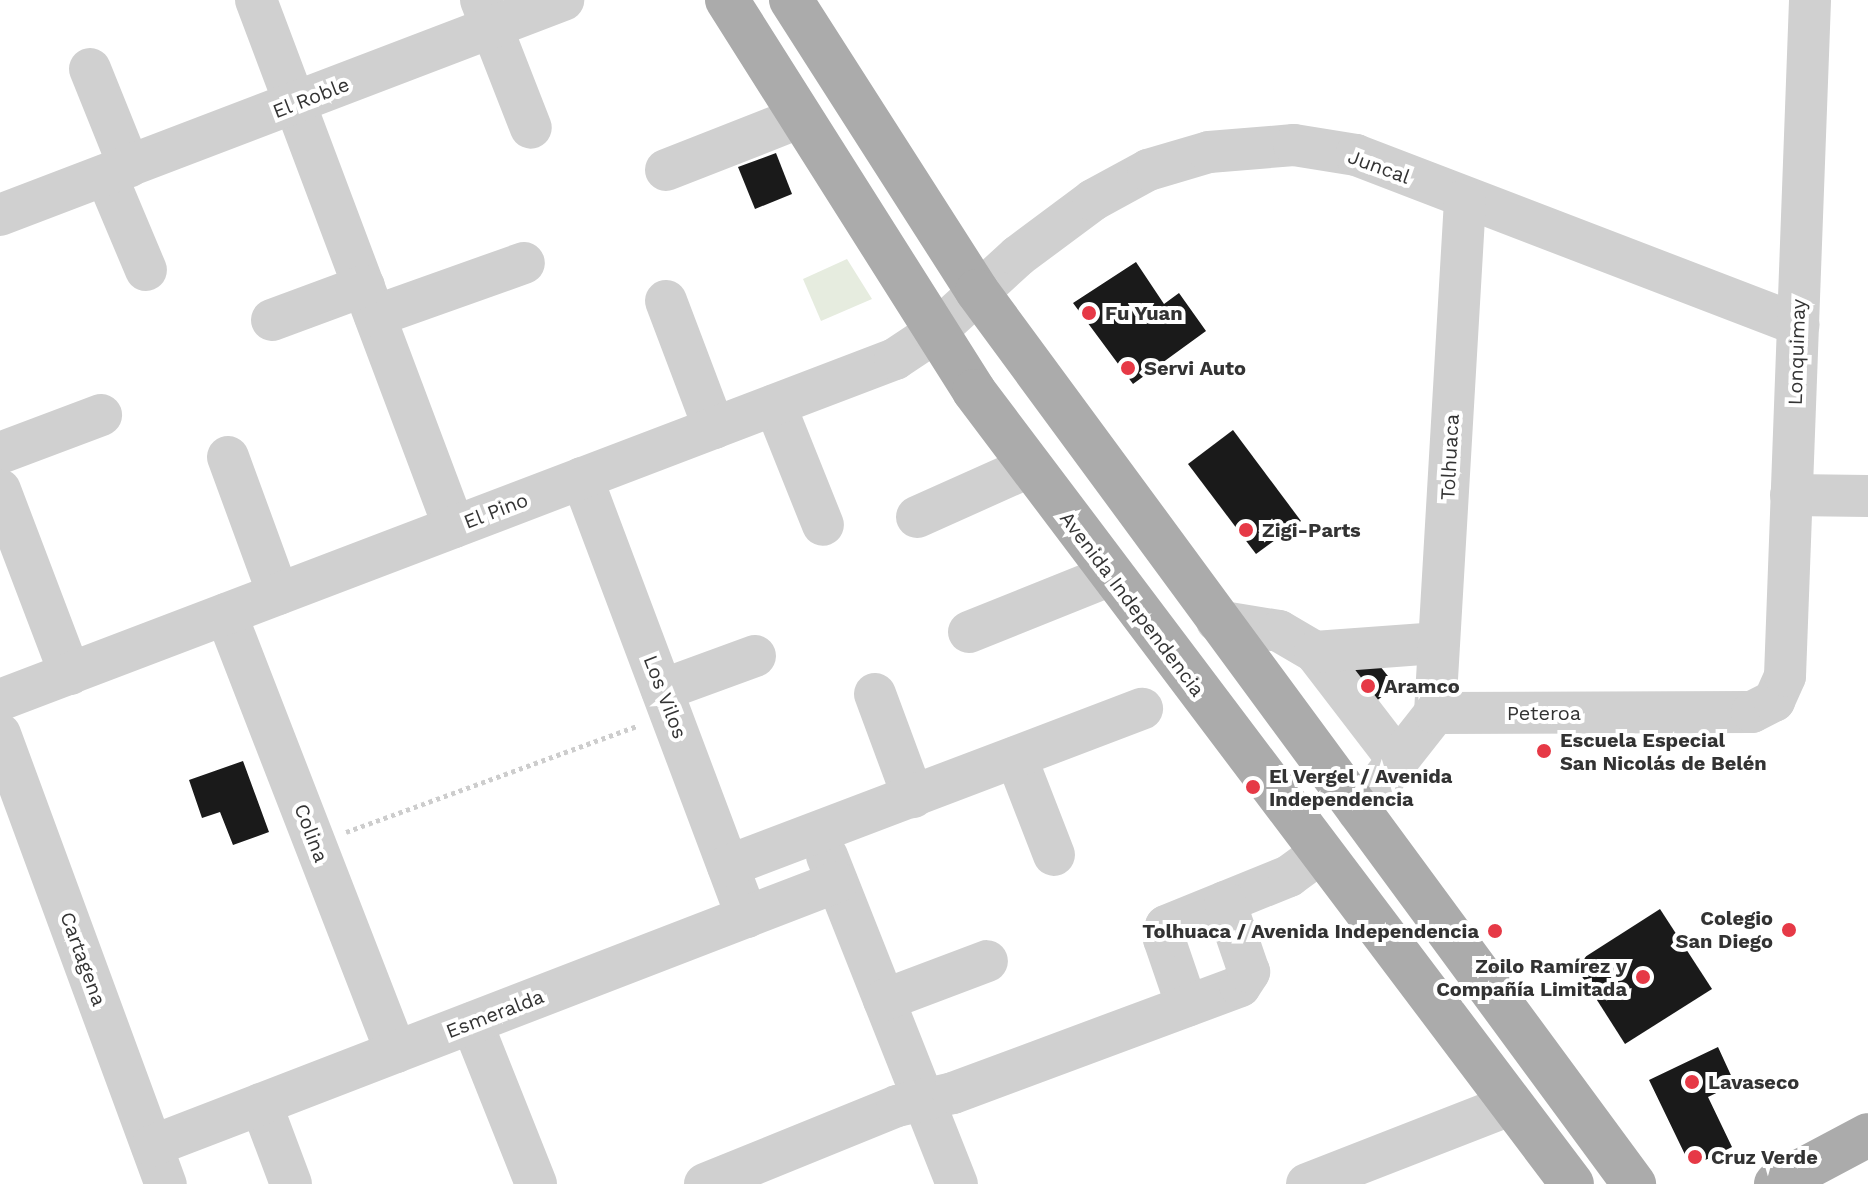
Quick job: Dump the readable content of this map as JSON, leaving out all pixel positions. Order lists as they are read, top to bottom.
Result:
{
  "streets": {
    "main road": ["Avenida Independencia"],
    "street": [
      "El Roble",
      "Juncal",
      "Lonquimay",
      "Tolhuaca",
      "El Pino",
      "Los Vilos",
      "Peteroa",
      "Colina",
      "Cartagena",
      "Esmeralda"
    ]
  },
  "crossings": [
    ["Juncal", "Lonquimay"],
    ["Juncal", "Tolhuaca"],
    ["Juncal", "El Pino"],
    ["Lonquimay", "Peteroa"],
    ["Tolhuaca", "Peteroa"],
    ["El Pino", "Avenida Independencia"],
    ["El Pino", "Los Vilos"],
    ["El Pino", "Colina"],
    ["Los Vilos", "Esmeralda"],
    ["Colina", "Esmeralda"],
    ["Cartagena", "Esmeralda"]
  ],
  "places": [
    "Fu Yuan",
    "Servi Auto",
    "Zigi-Parts",
    "Aramco",
    "Escuela Especial San Nicolás de Belén",
    "El Vergel / Avenida Independencia",
    "Colegio San Diego",
    "Tolhuaca / Avenida Independencia",
    "Zoilo Ramírez y Compañía Limitada",
    "Lavaseco",
    "Cruz Verde"
  ]
}
